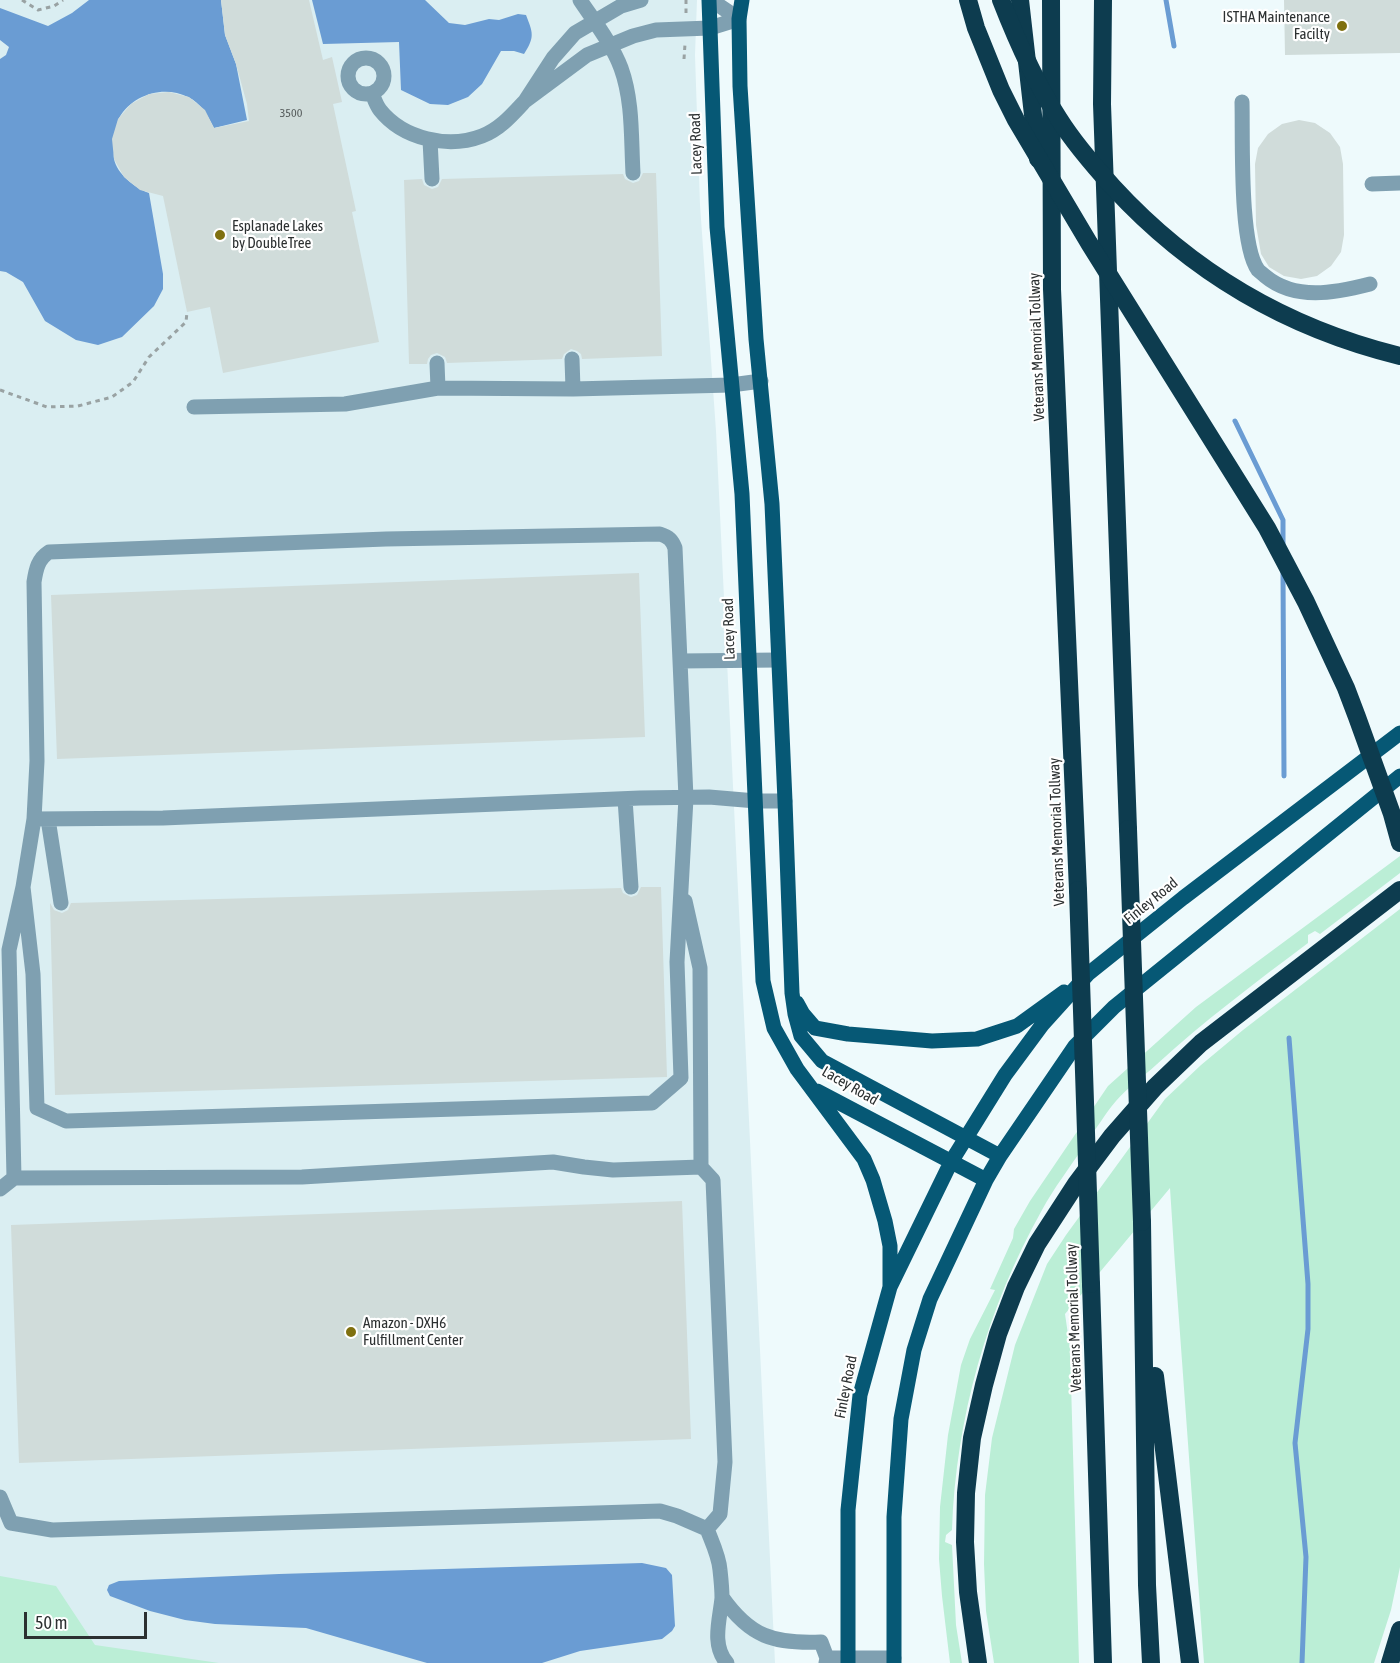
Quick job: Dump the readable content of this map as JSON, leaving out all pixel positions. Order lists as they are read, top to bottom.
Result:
{
  "streets": {
    "highway": ["Veterans Memorial Tollway"],
    "main road": ["Lacey Road", "Finley Road"]
  },
  "crossings": [
    ["Lacey Road", "Finley Road"]
  ],
  "places": ["ISTHA Maintenance Facilty", "Esplanade Lakes by DoubleTree", "Amazon - DXH6 Fulfillment Center"],
  "house_numbers": ["3500"],
  "scale_bar": "50 m"
}
